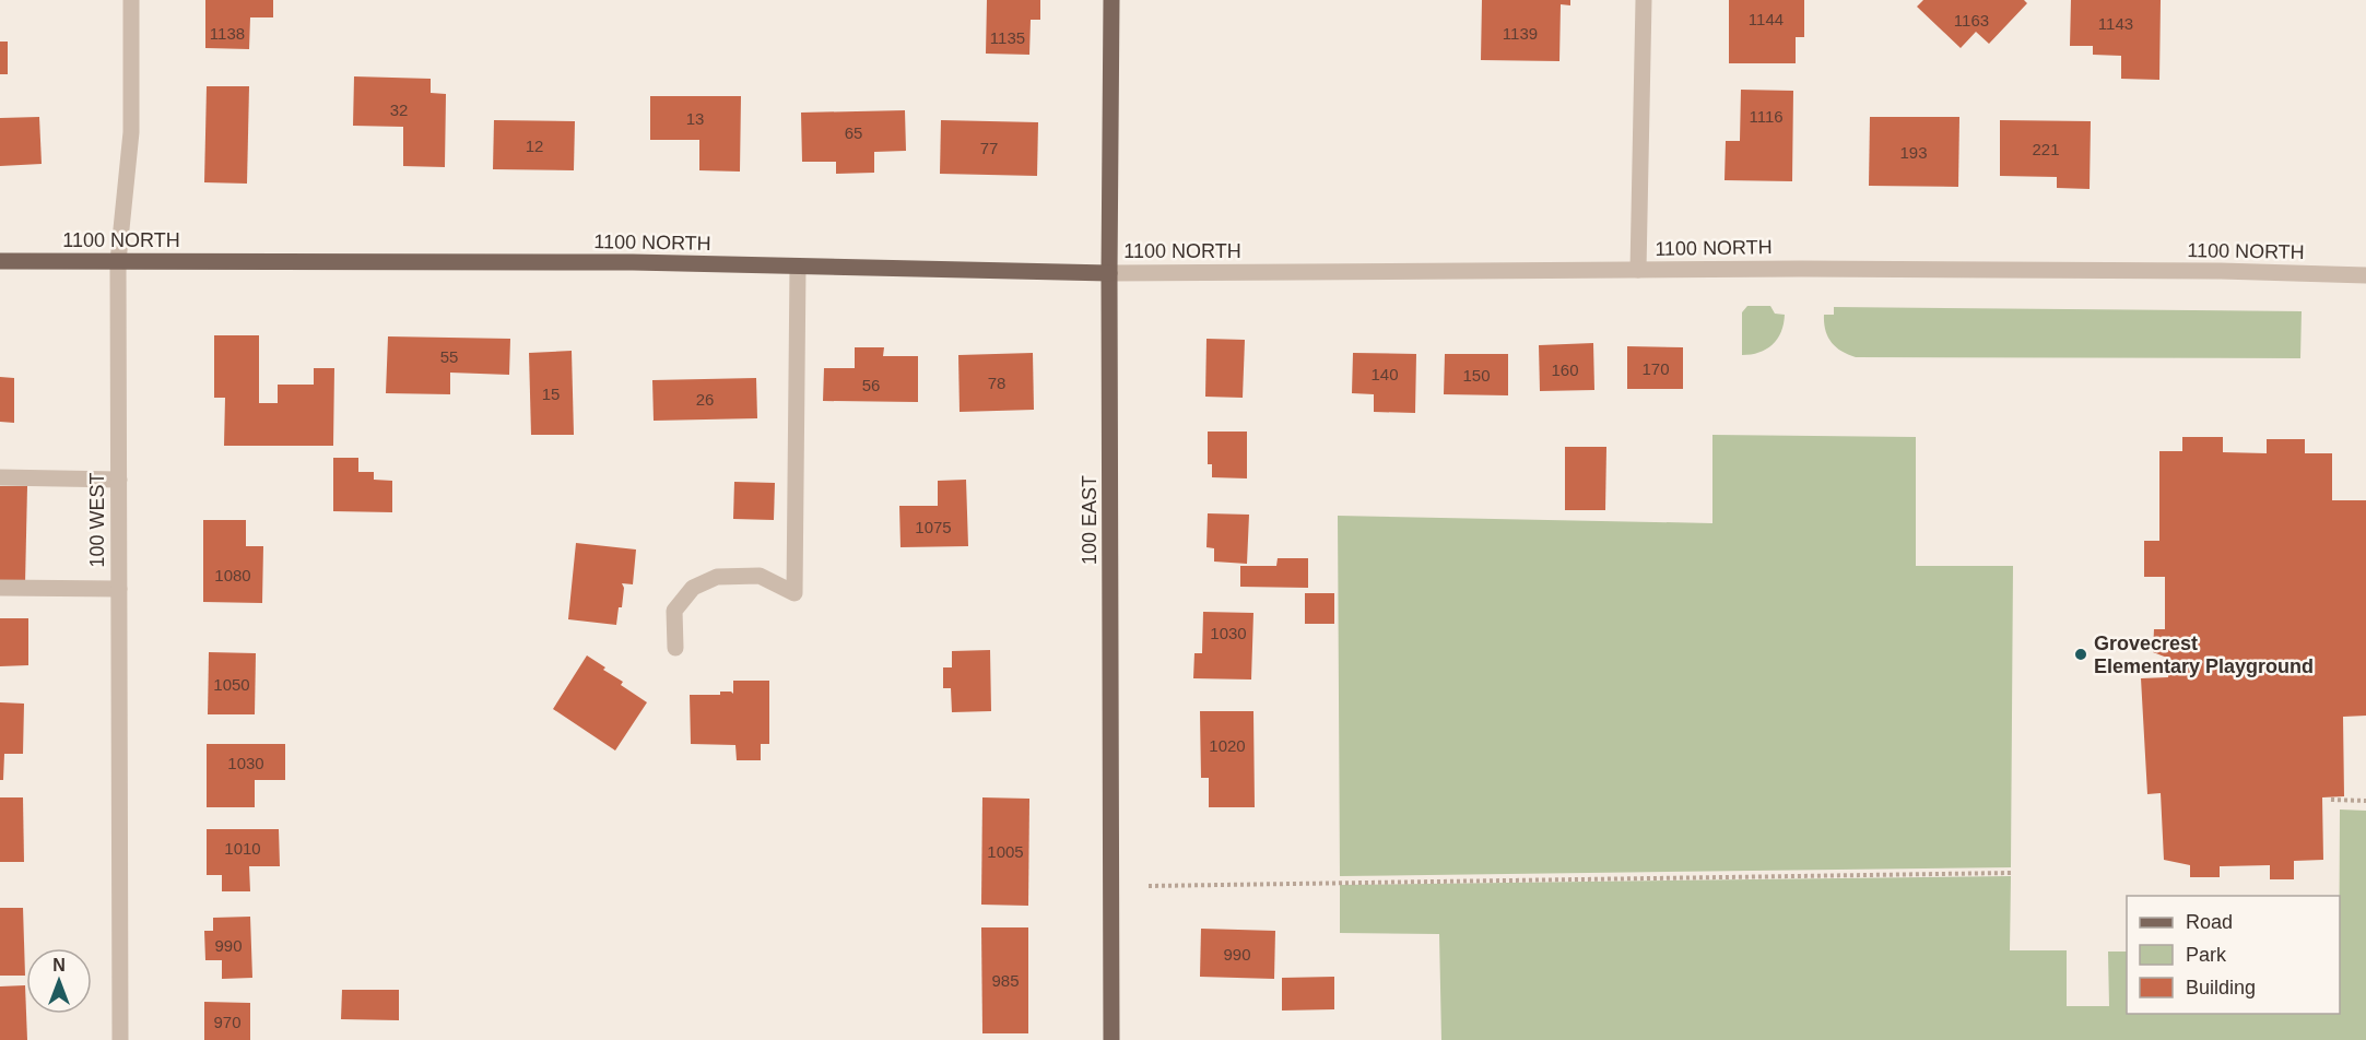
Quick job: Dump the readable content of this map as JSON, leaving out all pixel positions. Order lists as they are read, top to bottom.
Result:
{
  "streets": {
    "main road": ["1100 NORTH", "100 EAST"],
    "street": ["100 WEST"]
  },
  "crossings": [
    ["1100 NORTH", "100 WEST"],
    ["1100 NORTH", "100 EAST"]
  ],
  "places": ["Grovecrest Elementary Playground"],
  "house_numbers": [
    "1144",
    "1163",
    "1143",
    "1138",
    "1139",
    "1135",
    "32",
    "1116",
    "13",
    "65",
    "12",
    "77",
    "221",
    "193",
    "55",
    "170",
    "160",
    "140",
    "150",
    "78",
    "56",
    "15",
    "26",
    "1075",
    "1080",
    "1030",
    "1050",
    "1020",
    "1030",
    "1010",
    "1005",
    "990",
    "990",
    "985",
    "970"
  ],
  "legend": ["Road", "Park", "Building"],
  "north": "top"
}
